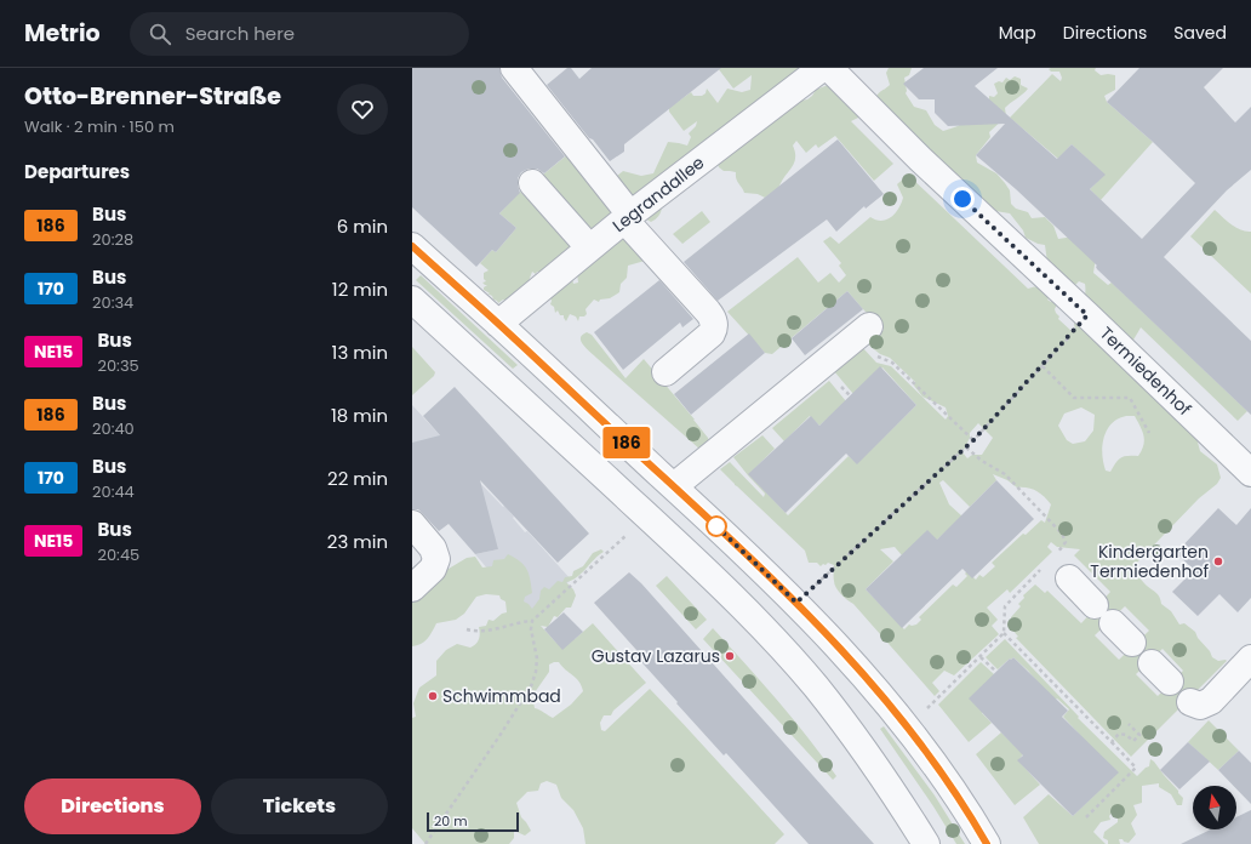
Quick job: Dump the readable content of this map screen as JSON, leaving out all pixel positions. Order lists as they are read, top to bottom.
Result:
{
  "streets": {
    "street": ["Legrandallee", "Termiedenhof"]
  },
  "places": ["Kindergarten Termiedenhof", "Gustav Lazarus", "Schwimmbad"],
  "lines": ["bus line 186"],
  "scale_bar": "20 m",
  "north": "top",
  "page": {
    "header": "Metrio",
    "search": "Search here",
    "nav": ["Map", "Directions", "Saved"],
    "heading": [
      ["Otto-Brenner-Straße", "Walk · 2 min · 150 m"],
      "Departures"
    ],
    "on_map": "186",
    "list": [
      {
        "mark": "186",
        "name": "Bus",
        "note": "20:28",
        "value": "6 min"
      },
      {
        "mark": "170",
        "name": "Bus",
        "note": "20:34",
        "value": "12 min"
      },
      {
        "mark": "NE15",
        "name": "Bus",
        "note": "20:35",
        "value": "13 min"
      },
      {
        "mark": "186",
        "name": "Bus",
        "note": "20:40",
        "value": "18 min"
      },
      {
        "mark": "170",
        "name": "Bus",
        "note": "20:44",
        "value": "22 min"
      },
      {
        "mark": "NE15",
        "name": "Bus",
        "note": "20:45",
        "value": "23 min"
      }
    ],
    "buttons": ["Directions", "Tickets"],
    "scale": "20 m"
  }
}
